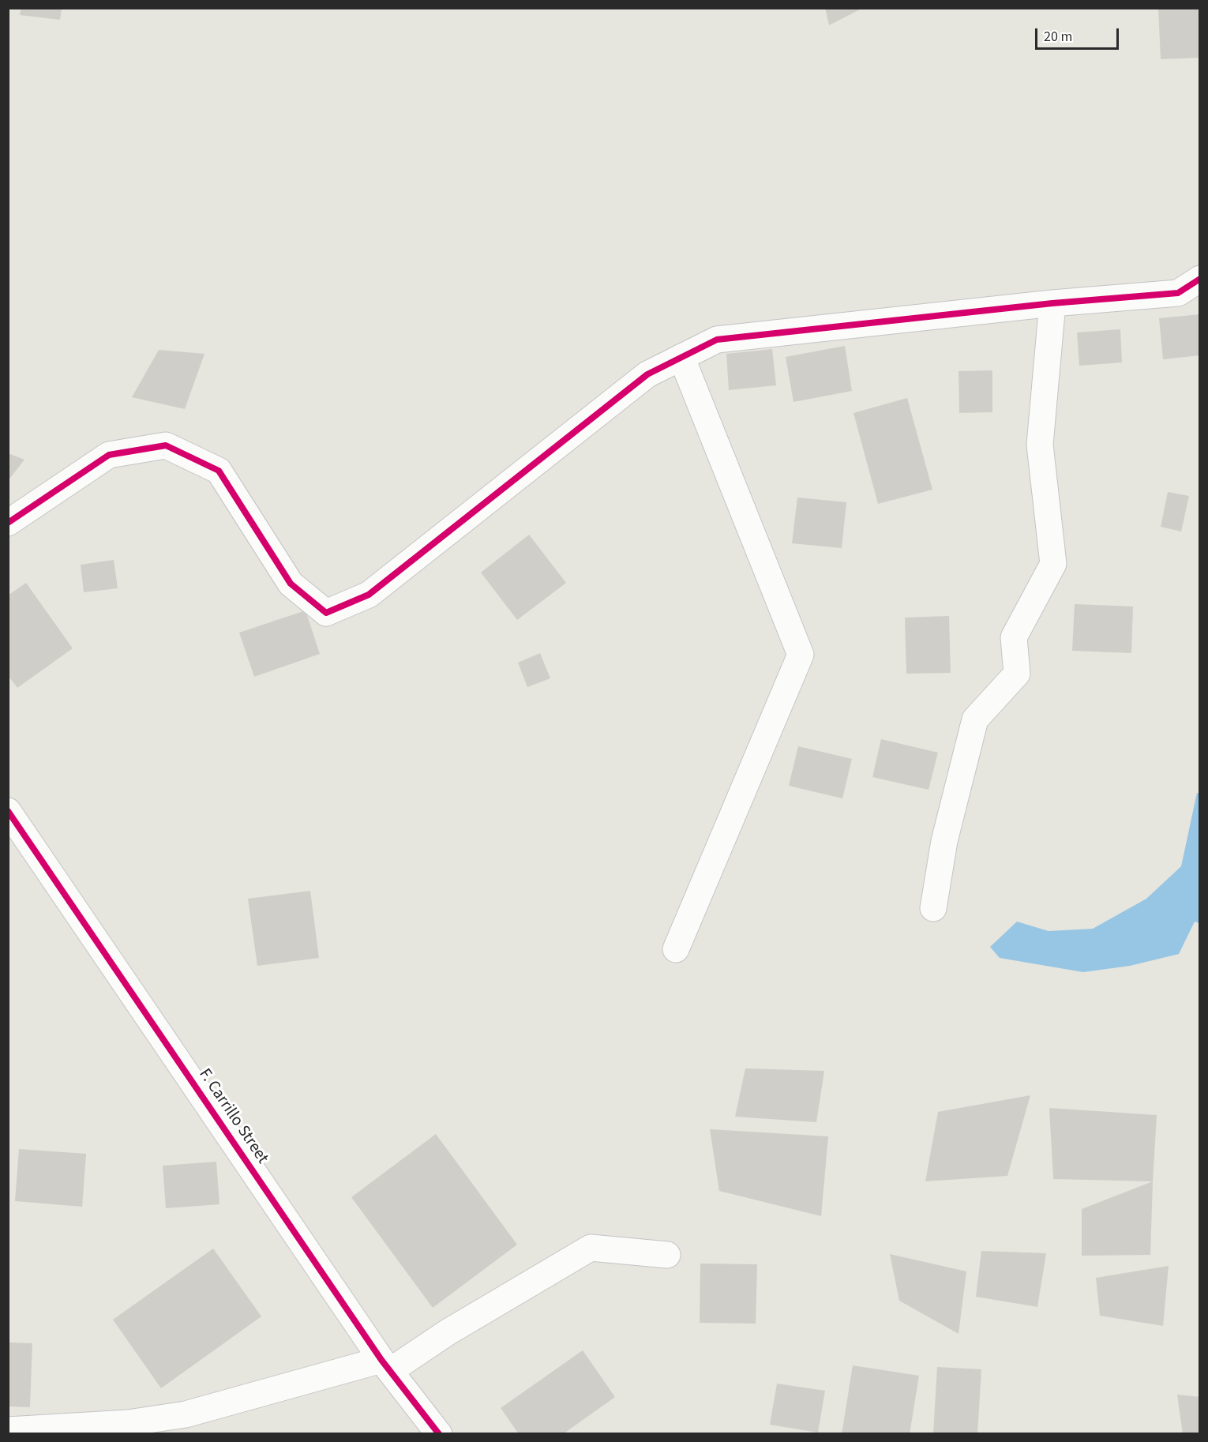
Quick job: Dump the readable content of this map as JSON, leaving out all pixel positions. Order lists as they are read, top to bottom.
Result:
{
  "streets": {
    "street": ["F. Carrillo Street"]
  },
  "scale_bar": "20 m"
}
